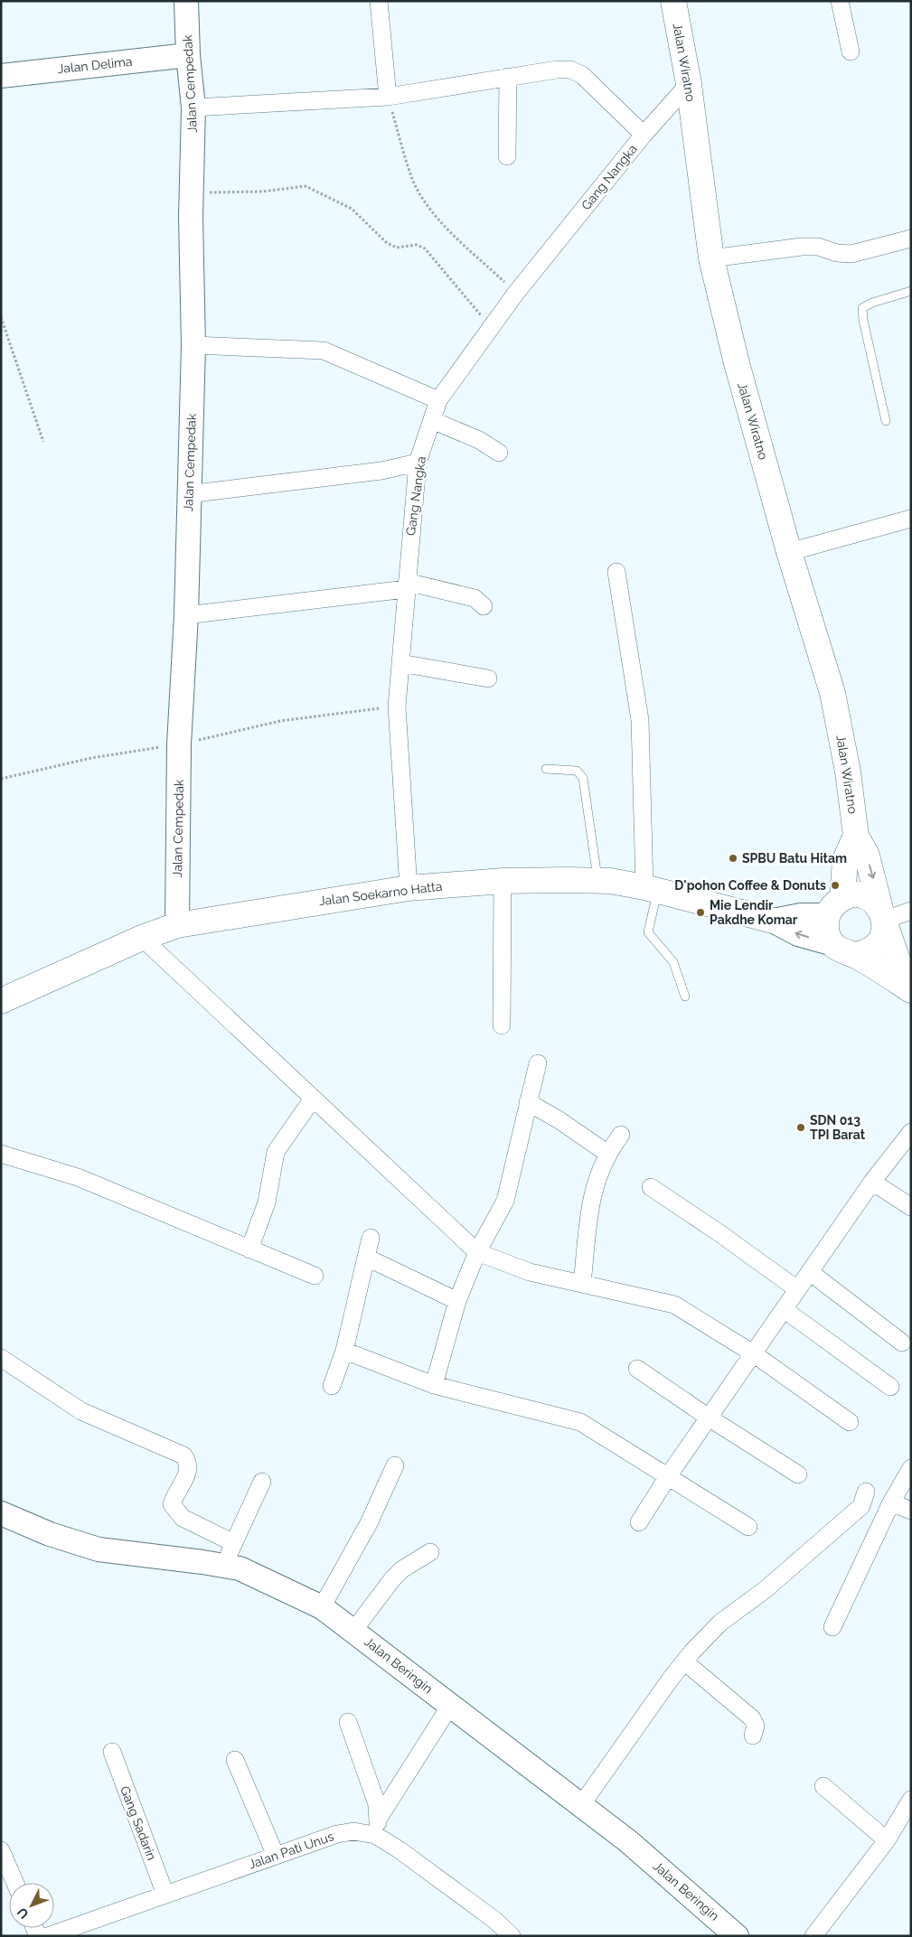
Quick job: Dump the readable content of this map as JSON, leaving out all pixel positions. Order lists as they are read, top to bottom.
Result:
{
  "streets": {
    "main road": ["Jalan Wiratno", "Jalan Soekarno Hatta"],
    "street": [
      "Jalan Delima",
      "Jalan Cempedak",
      "Gang Nangka",
      "Jalan Beringin",
      "Gang Sadarin",
      "Jalan Pati Unus"
    ]
  },
  "crossings": [
    ["Jalan Wiratno", "Gang Nangka"],
    ["Jalan Wiratno", "Jalan Soekarno Hatta"],
    ["Jalan Delima", "Jalan Cempedak"],
    ["Jalan Cempedak", "Jalan Soekarno Hatta"],
    ["Gang Nangka", "Jalan Soekarno Hatta"],
    ["Gang Sadarin", "Jalan Pati Unus"]
  ],
  "places": [
    "SPBU Batu Hitam",
    "D'pohon Coffee & Donuts",
    "Mie Lendir Pakdhe Komar",
    "SDN 013 TPI Barat"
  ],
  "north": "bottom left"
}
